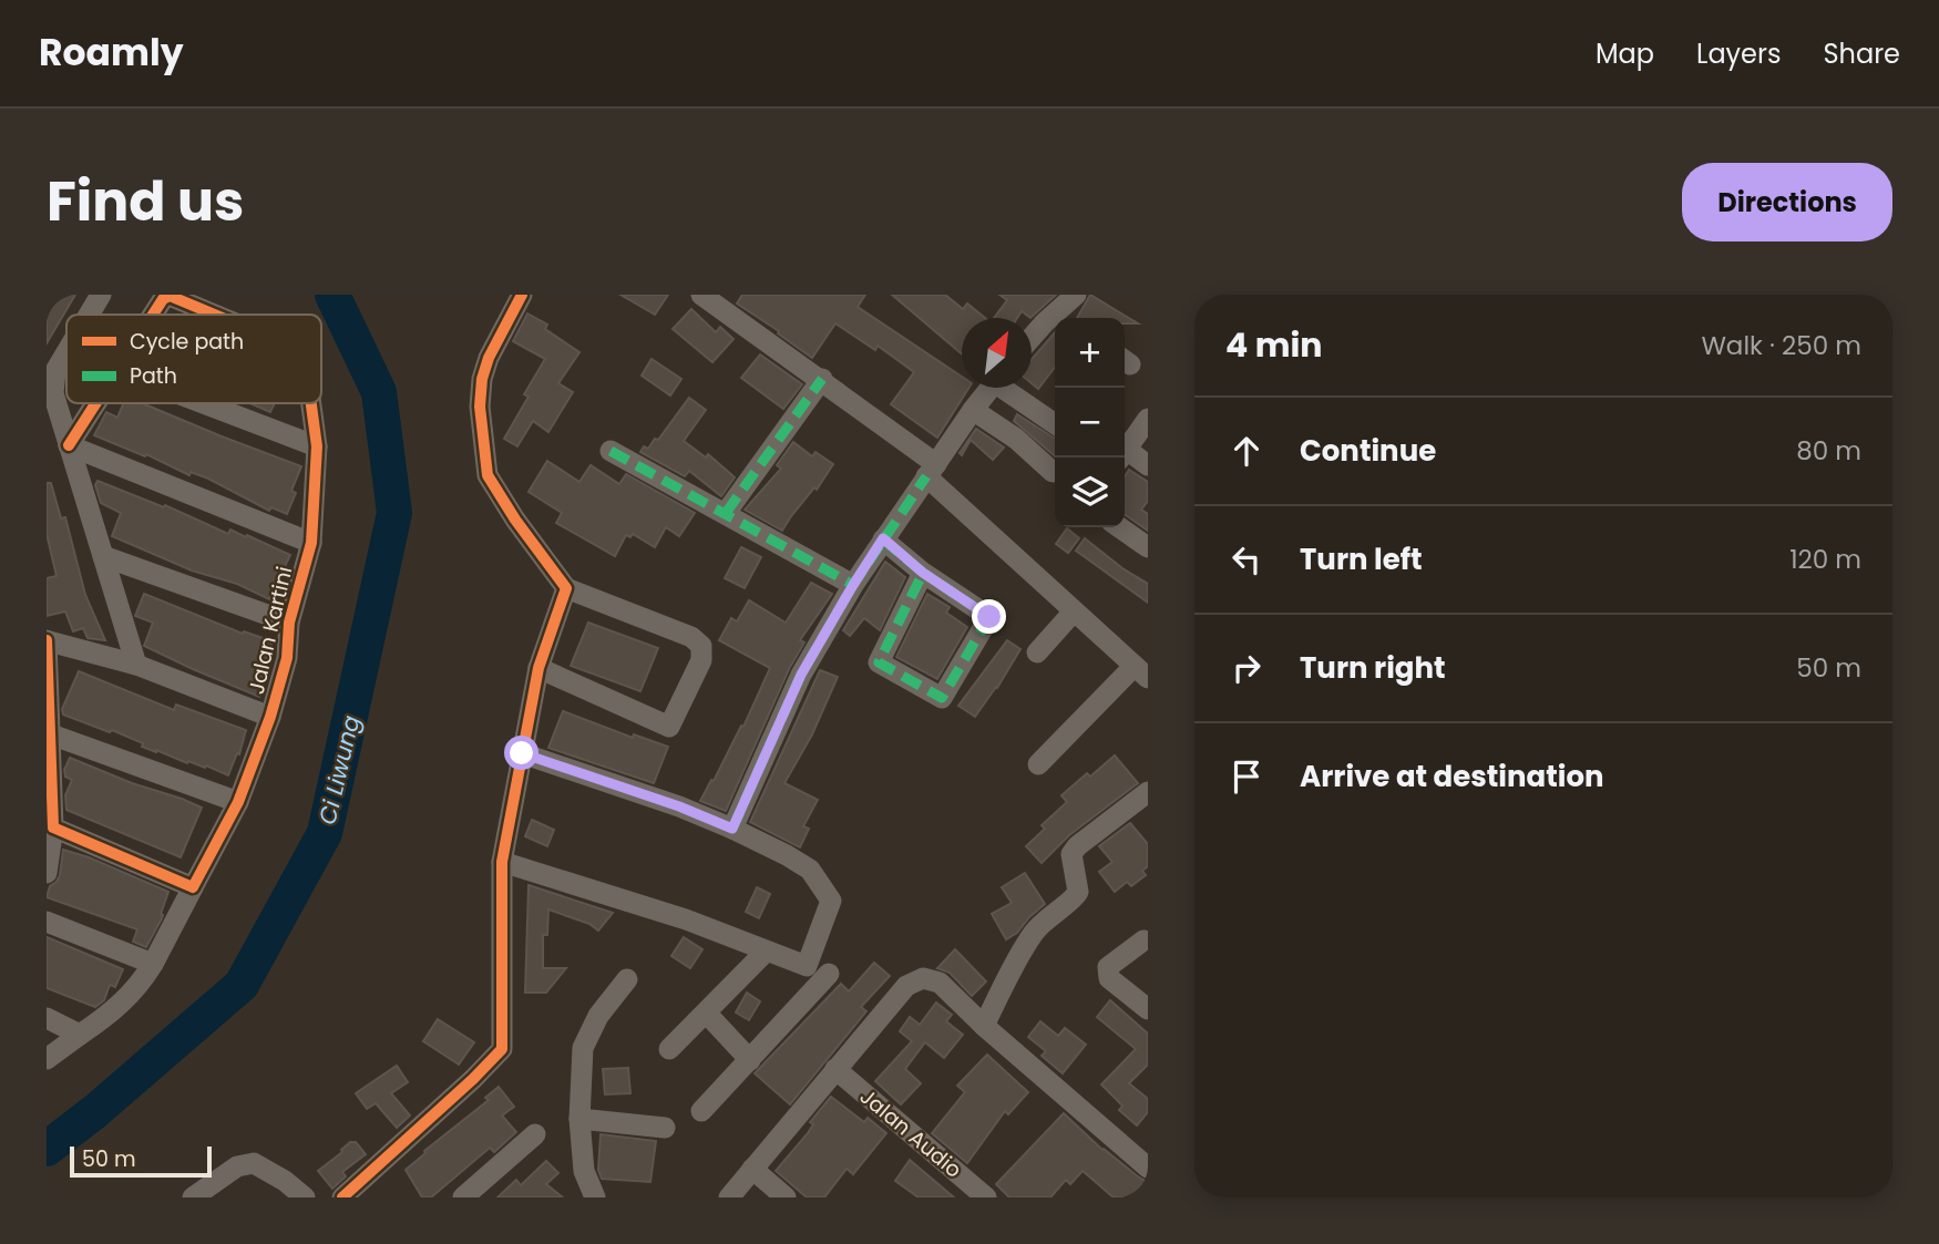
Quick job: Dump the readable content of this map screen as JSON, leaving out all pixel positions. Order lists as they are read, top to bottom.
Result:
{
  "streets": {
    "street": ["Jalan Kartini", "Jalan Audio"]
  },
  "water": ["Ci Liwung"],
  "legend": ["Cycle path", "Path"],
  "scale_bar": "50 m",
  "north": "top right",
  "page": {
    "header": "Roamly",
    "nav": ["Map", "Layers", "Share"],
    "title": "Find us",
    "buttons": "Directions",
    "heading": ["4 min", "Walk · 250 m"],
    "map_buttons": ["+", "−"],
    "list": [
      ["Continue", "80 m"],
      ["Turn left", "120 m"],
      ["Turn right", "50 m"],
      "Arrive at destination"
    ],
    "scale": "50 m"
  }
}
